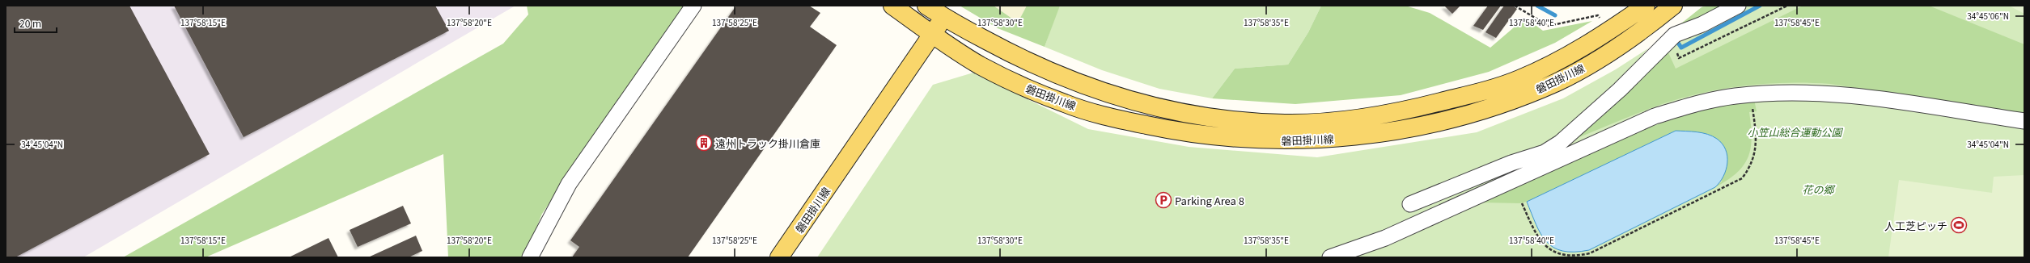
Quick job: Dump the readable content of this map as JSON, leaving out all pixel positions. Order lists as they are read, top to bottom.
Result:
{
  "streets": {
    "main road": ["磐田掛川線"]
  },
  "parks": ["小笠山総合運動公園", "花の郷"],
  "places": {
    "building": ["遠州トラック掛川倉庫"],
    "parking": ["Parking Area 8"],
    "sports": ["人工芝ピッチ"]
  },
  "scale_bar": "20 m",
  "coordinates": [
    "34°45'06\"N",
    "137°58'15\"E",
    "137°58'20\"E",
    "137°58'25\"E",
    "137°58'30\"E",
    "137°58'35\"E",
    "137°58'40\"E",
    "137°58'45\"E",
    "34°45'04\"N"
  ]
}
